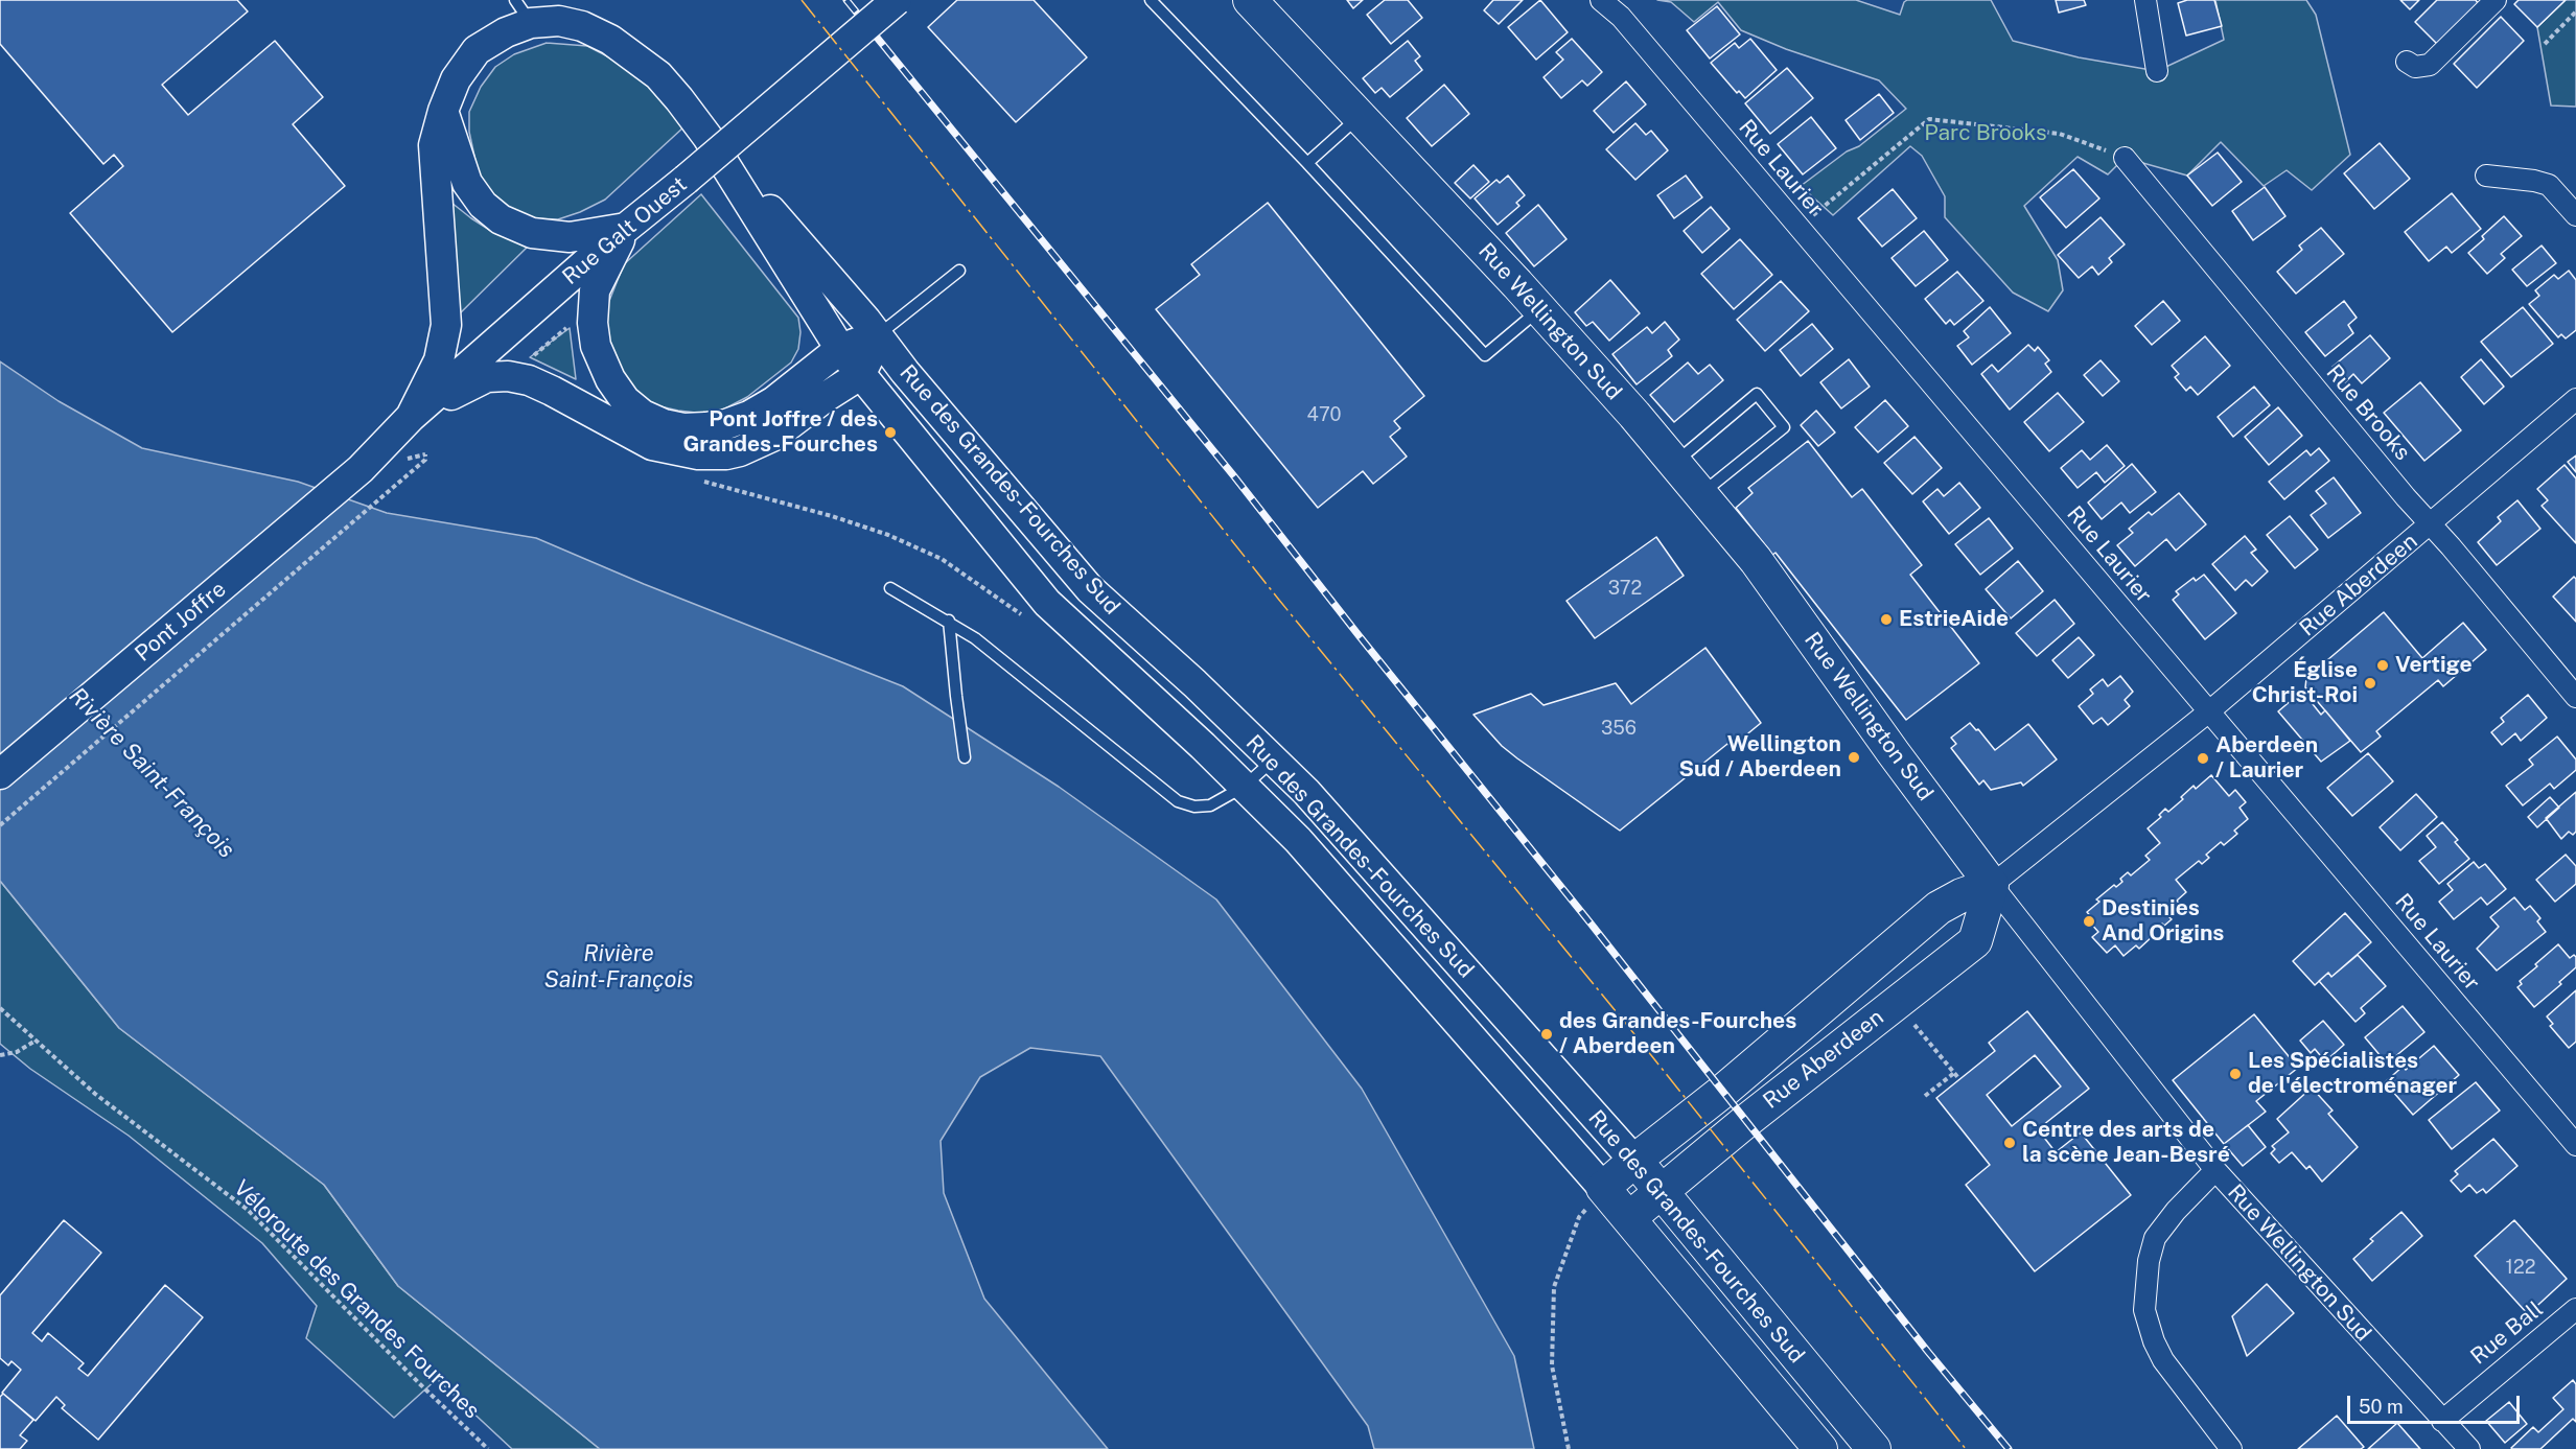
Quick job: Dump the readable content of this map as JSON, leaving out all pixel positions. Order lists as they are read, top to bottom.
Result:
{
  "streets": {
    "main road": [
      "Rue Galt Ouest",
      "Rue Wellington Sud",
      "Rue des Grandes-Fourches Sud",
      "Rue Aberdeen",
      "Pont Joffre"
    ],
    "street": ["Rue Laurier", "Rue Brooks", "Rue Ball"],
    "path": ["Véloroute des Grandes Fourches"]
  },
  "crossings": [
    ["Rue Laurier", "Rue Aberdeen"],
    ["Rue Galt Ouest", "Rue des Grandes-Fourches Sud"],
    ["Rue Galt Ouest", "Pont Joffre"],
    ["Rue Wellington Sud", "Rue Aberdeen"],
    ["Rue Wellington Sud", "Rue Ball"],
    ["Rue Brooks", "Rue Aberdeen"],
    ["Rue des Grandes-Fourches Sud", "Rue Aberdeen"]
  ],
  "water": ["Rivière Saint-François"],
  "parks": ["Parc Brooks"],
  "places": [
    "Pont Joffre / des Grandes-Fourches",
    "EstrieAide",
    "Vertige",
    "Église Christ-Roi",
    "Wellington Sud / Aberdeen",
    "Aberdeen / Laurier",
    "Destinies And Origins",
    "des Grandes-Fourches / Aberdeen",
    "Les Spécialistes de l'électroménager",
    "Centre des arts de la scène Jean-Besré"
  ],
  "house_numbers": [
    "470",
    "372",
    "356",
    "122"
  ],
  "scale_bar": "50 m"
}
